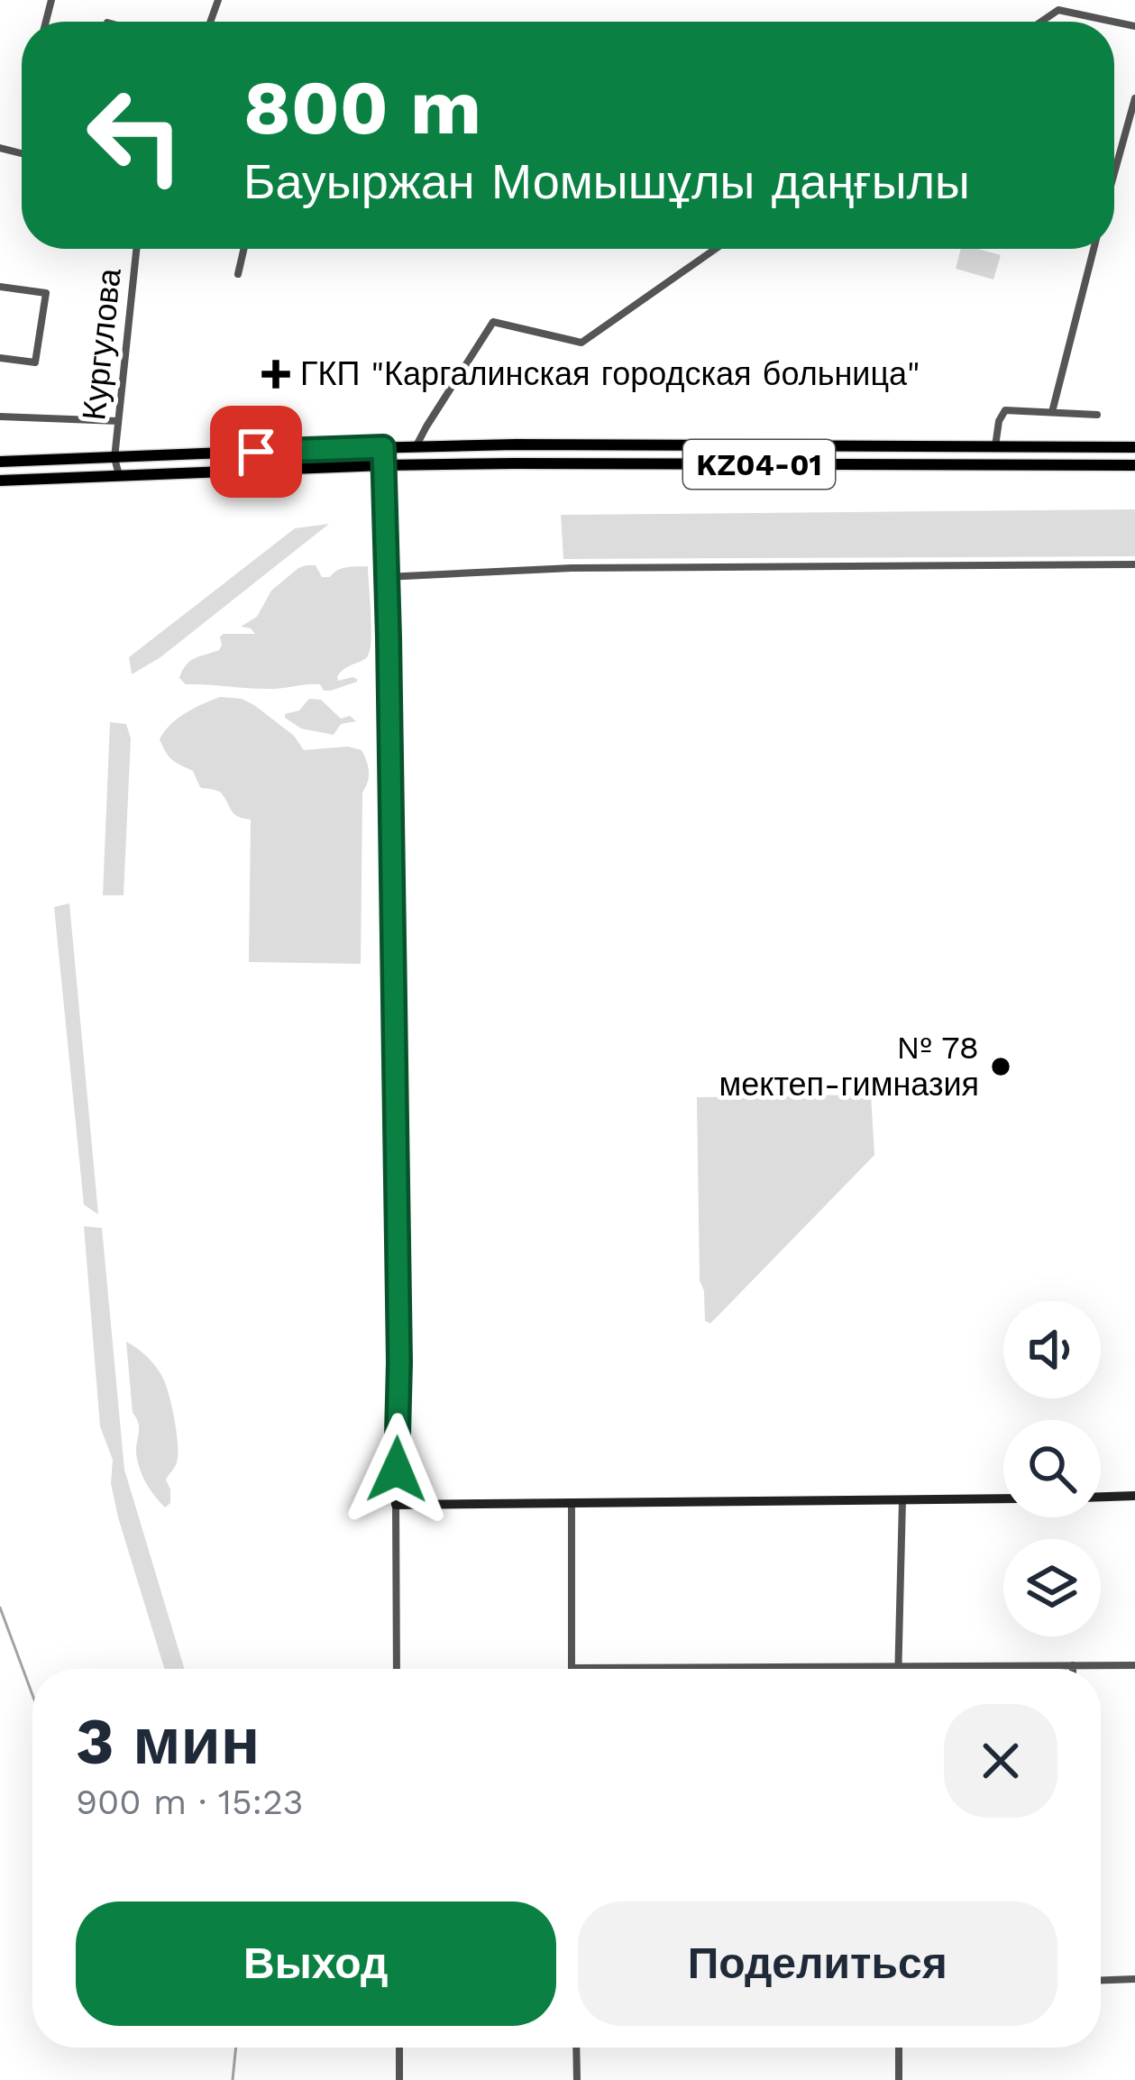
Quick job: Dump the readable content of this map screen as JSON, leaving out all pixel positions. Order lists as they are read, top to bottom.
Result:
{
  "streets": {
    "main road": ["KZ04-01"],
    "street": ["Кургулова"]
  },
  "crossings": [
    ["Кургулова", "KZ04-01"]
  ],
  "places": {
    "health": ["ГКП \"Каргалинская городская больница\""],
    "other": ["№ 78 мектеп-гимназия"]
  },
  "page": {
    "turn": ["800 m", "Бауыржан Момышұлы даңғылы"],
    "heading": ["3 мин", "900 m · 15:23"],
    "buttons": ["Выход", "Поделиться"]
  }
}
